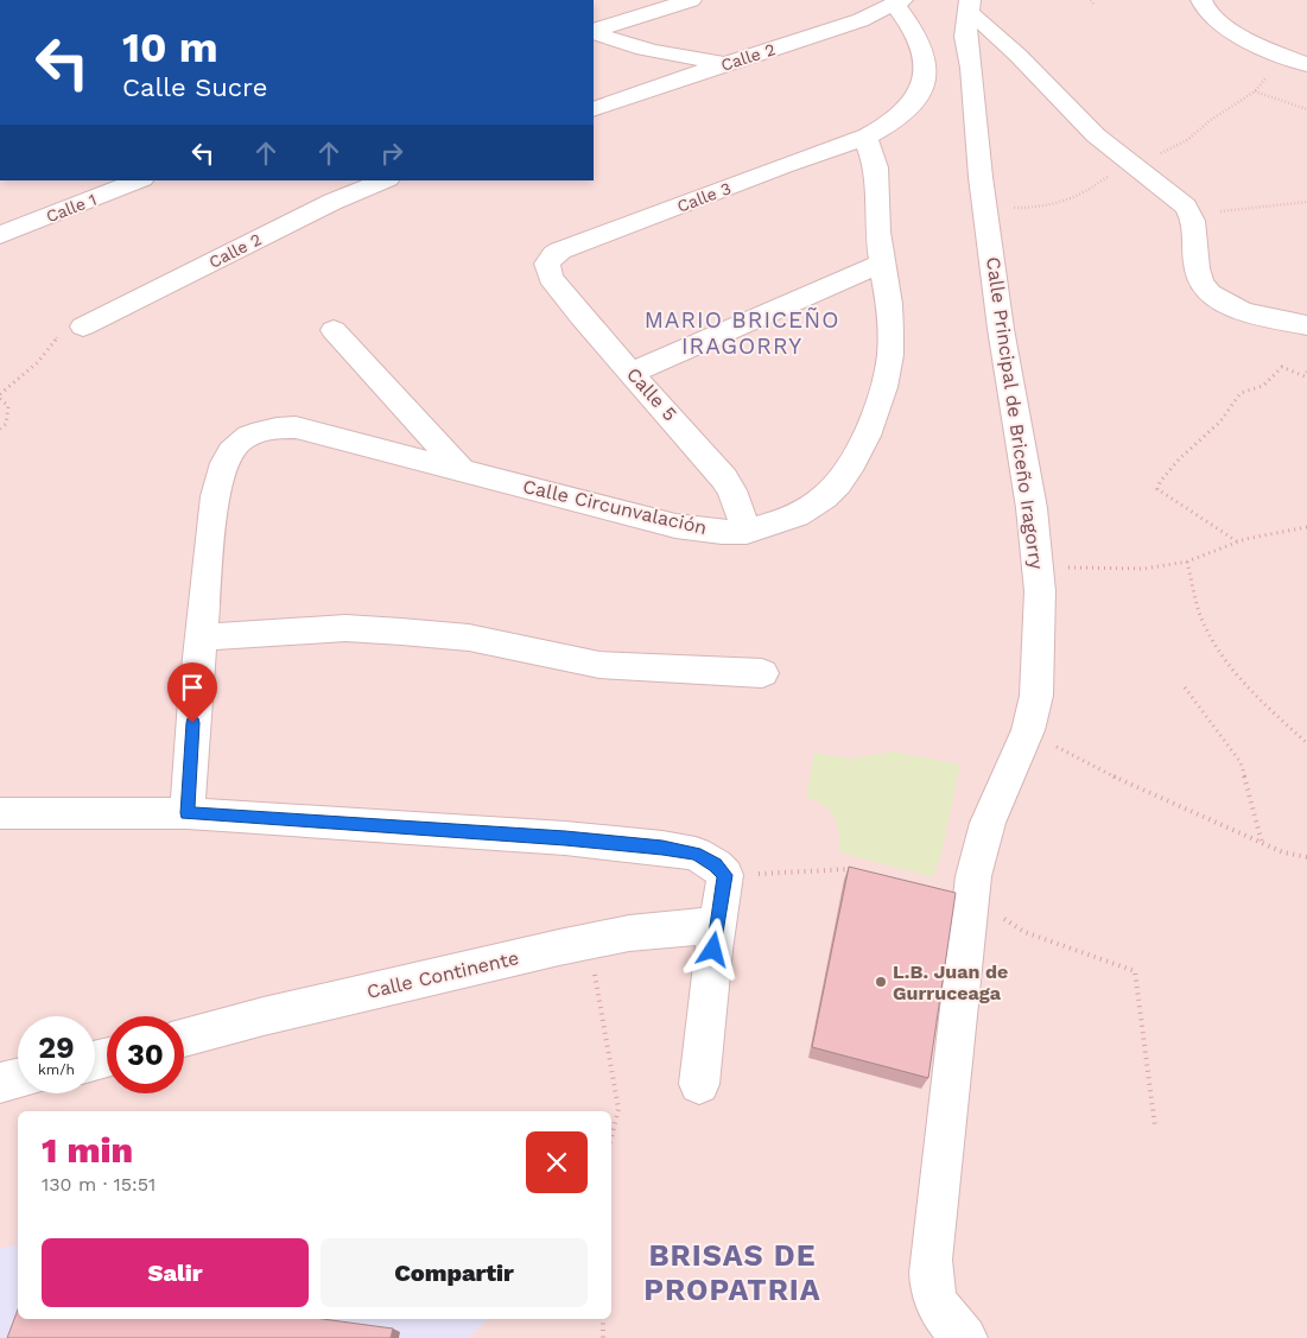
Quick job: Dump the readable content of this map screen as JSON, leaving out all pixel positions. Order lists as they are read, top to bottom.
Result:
{
  "streets": {
    "street": [
      "Calle 2",
      "Calle 3",
      "Calle 1",
      "Calle 5",
      "Calle Principal de Briceño Iragorry",
      "Calle Circunvalación",
      "Calle Continente"
    ]
  },
  "crossings": [
    ["Calle 3", "Calle 5"],
    ["Calle 3", "Calle Circunvalación"],
    ["Calle 5", "Calle Circunvalación"]
  ],
  "districts": ["MARIO BRICEÑO IRAGORRY", "BRISAS DE PROPATRIA"],
  "places": ["L.B. Juan de Gurruceaga"],
  "page": {
    "turn": ["10 m", "Calle Sucre"],
    "speed": "29 km/h",
    "limit": "30",
    "heading": ["1 min", "130 m · 15:51"],
    "buttons": ["Salir", "Compartir"]
  }
}
